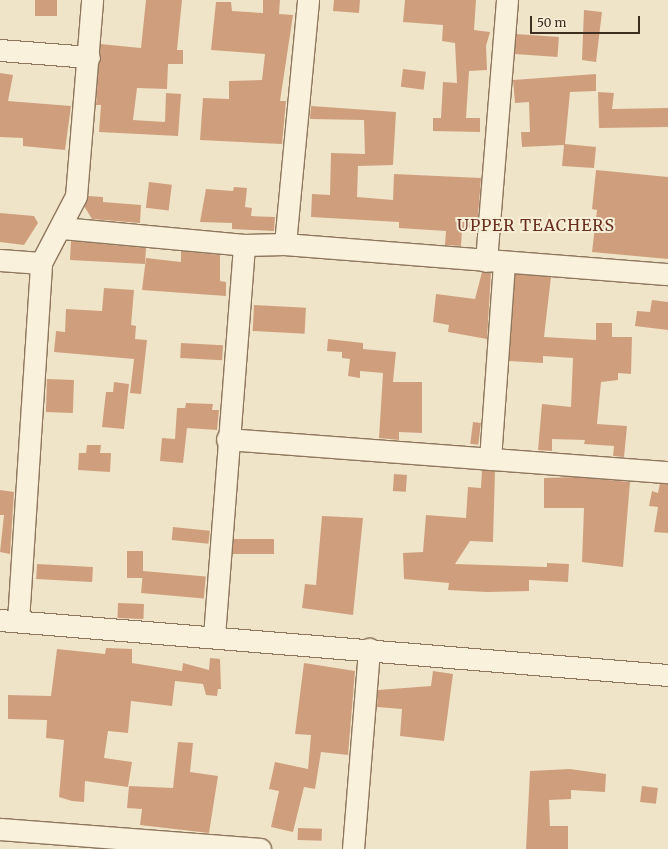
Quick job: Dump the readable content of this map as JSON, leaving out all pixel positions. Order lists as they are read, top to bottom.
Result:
{
  "districts": ["UPPER TEACHERS"],
  "scale_bar": "50 m"
}
